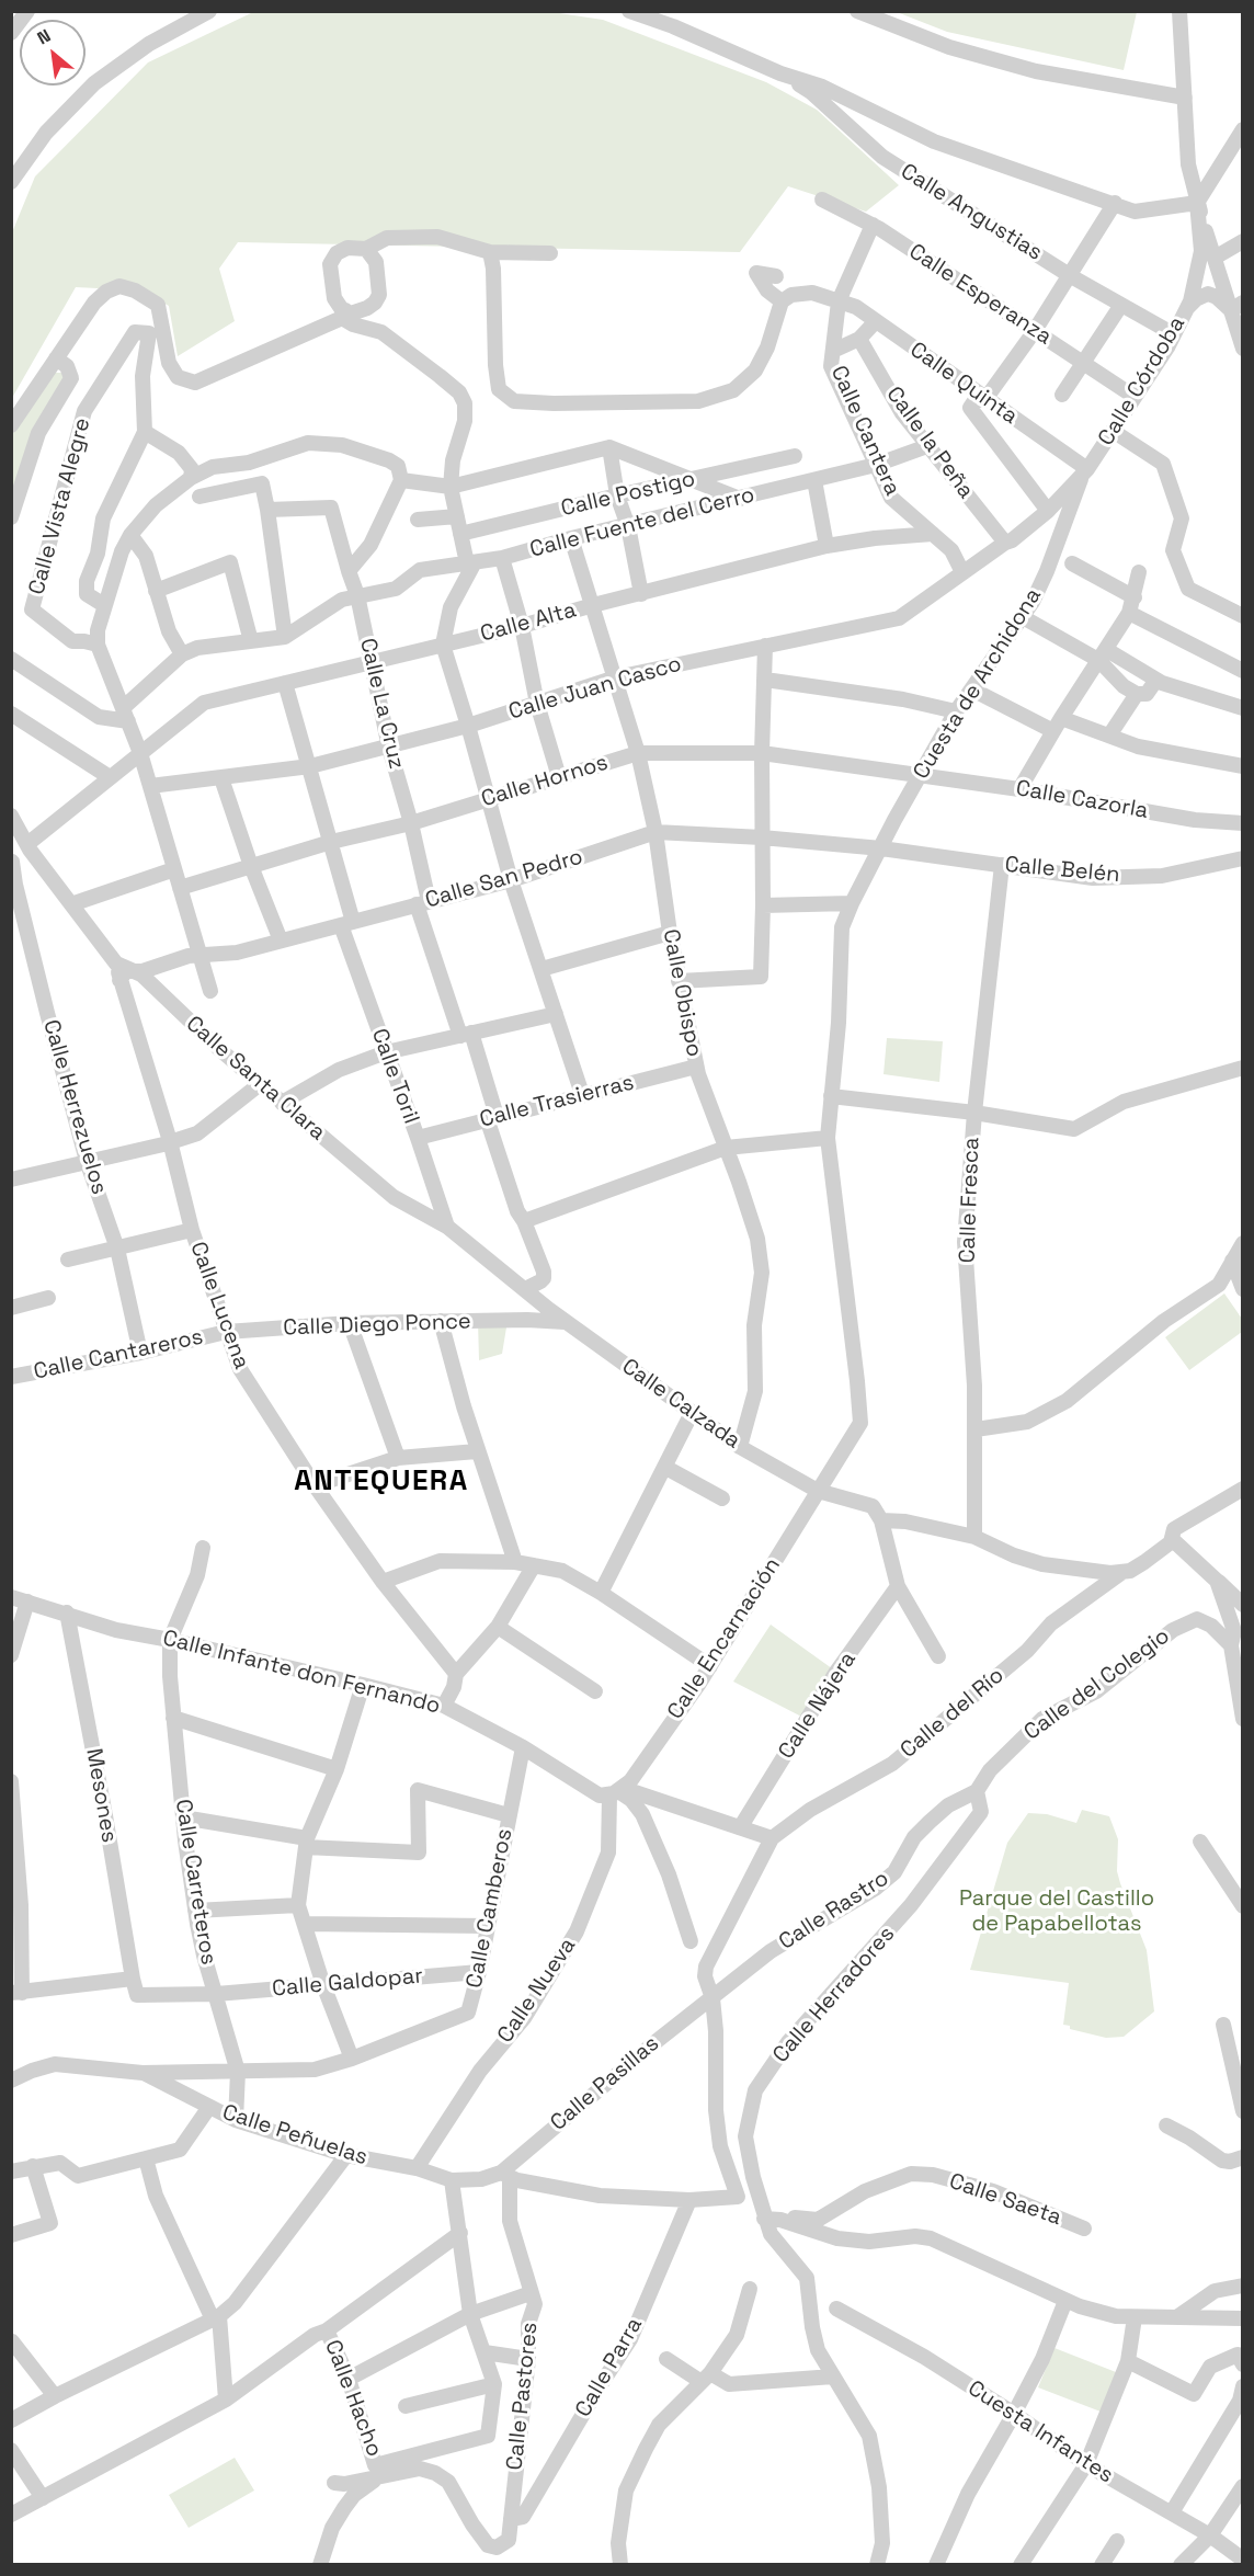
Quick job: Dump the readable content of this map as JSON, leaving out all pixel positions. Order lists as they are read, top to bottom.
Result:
{
  "streets": {
    "street": [
      "Calle Angustias",
      "Calle Esperanza",
      "Calle Córdoba",
      "Calle Quinta",
      "Calle Cantera",
      "Calle la Peña",
      "Calle Postigo",
      "Calle Vista Alegre",
      "Calle Fuente del Cerro",
      "Calle Alta",
      "Cuesta de Archidona",
      "Calle Juan Casco",
      "Calle La Cruz",
      "Calle Hornos",
      "Calle Cazorla",
      "Calle Belén",
      "Calle San Pedro",
      "Calle Obispo",
      "Calle Toril",
      "Calle Santa Clara",
      "Calle Trasierras",
      "Calle Herrezuelos",
      "Calle Fresca",
      "Calle Lucena",
      "Calle Diego Ponce",
      "Calle Cantareros",
      "Calle Calzada",
      "Calle Encarnación",
      "Calle Infante don Fernando",
      "Calle del Colegio",
      "Calle Nájera",
      "Calle del Río",
      "Mesones",
      "Calle Carreteros",
      "Calle Camberos",
      "Calle Rastro",
      "Calle Galdopar",
      "Calle Nueva",
      "Calle Herradores",
      "Calle Pasillas",
      "Calle Peñuelas",
      "Calle Saeta",
      "Calle Parra",
      "Calle Pastores",
      "Calle Hacho",
      "Cuesta Infantes"
    ]
  },
  "crossings": [
    ["Calle Angustias", "Calle Córdoba"],
    ["Calle Esperanza", "Calle Córdoba"],
    ["Calle Esperanza", "Calle Cantera"],
    ["Calle Córdoba", "Calle Quinta"],
    ["Calle Córdoba", "Cuesta de Archidona"],
    ["Calle Córdoba", "Calle Juan Casco"],
    ["Calle Quinta", "Calle Cantera"],
    ["Calle Quinta", "Cuesta de Archidona"],
    ["Calle Quinta", "Calle Juan Casco"],
    ["Calle Cantera", "Calle Fuente del Cerro"],
    ["Calle Cantera", "Calle Alta"],
    ["Calle Cantera", "Calle Juan Casco"],
    ["Calle la Peña", "Calle Fuente del Cerro"],
    ["Calle la Peña", "Calle Juan Casco"],
    ["Calle Fuente del Cerro", "Calle La Cruz"],
    ["Calle Fuente del Cerro", "Calle Obispo"],
    ["Calle Alta", "Calle La Cruz"],
    ["Calle Alta", "Calle Obispo"],
    ["Calle Alta", "Calle Toril"],
    ["Calle Alta", "Calle Herrezuelos"],
    ["Cuesta de Archidona", "Calle Juan Casco"],
    ["Cuesta de Archidona", "Calle Hornos"],
    ["Cuesta de Archidona", "Calle Cazorla"],
    ["Cuesta de Archidona", "Calle Belén"],
    ["Cuesta de Archidona", "Calle San Pedro"],
    ["Cuesta de Archidona", "Calle Encarnación"],
    ["Calle Juan Casco", "Calle La Cruz"],
    ["Calle Juan Casco", "Calle Obispo"],
    ["Calle Juan Casco", "Calle Toril"],
    ["Calle La Cruz", "Calle Hornos"],
    ["Calle La Cruz", "Calle San Pedro"],
    ["Calle La Cruz", "Calle Trasierras"],
    ["Calle La Cruz", "Calle Diego Ponce"],
    ["Calle La Cruz", "Calle Calzada"],
    ["Calle Hornos", "Calle Cazorla"],
    ["Calle Hornos", "Calle Obispo"],
    ["Calle Hornos", "Calle Toril"],
    ["Calle Belén", "Calle San Pedro"],
    ["Calle Belén", "Calle Fresca"],
    ["Calle San Pedro", "Calle Obispo"],
    ["Calle San Pedro", "Calle Toril"],
    ["Calle San Pedro", "Calle Santa Clara"],
    ["Calle San Pedro", "Calle Lucena"],
    ["Calle Obispo", "Calle Trasierras"],
    ["Calle Obispo", "Calle Calzada"],
    ["Calle Toril", "Calle Santa Clara"],
    ["Calle Toril", "Calle Trasierras"],
    ["Calle Toril", "Calle Calzada"],
    ["Calle Santa Clara", "Calle Lucena"],
    ["Calle Santa Clara", "Calle Calzada"],
    ["Calle Herrezuelos", "Calle Cantareros"],
    ["Calle Lucena", "Calle Diego Ponce"],
    ["Calle Lucena", "Calle Cantareros"],
    ["Calle Diego Ponce", "Calle Cantareros"],
    ["Calle Diego Ponce", "Calle Calzada"],
    ["Calle Calzada", "Calle Encarnación"],
    ["Calle Encarnación", "Calle Infante don Fernando"],
    ["Calle Encarnación", "Calle Nueva"],
    ["Calle Infante don Fernando", "Calle Nájera"],
    ["Calle Infante don Fernando", "Calle del Río"],
    ["Calle Infante don Fernando", "Mesones"],
    ["Calle Infante don Fernando", "Calle Carreteros"],
    ["Calle Infante don Fernando", "Calle Camberos"],
    ["Calle Infante don Fernando", "Calle Nueva"],
    ["Calle del Colegio", "Calle Rastro"],
    ["Calle del Colegio", "Calle Herradores"],
    ["Mesones", "Calle Galdopar"],
    ["Calle Carreteros", "Calle Camberos"],
    ["Calle Carreteros", "Calle Galdopar"],
    ["Calle Carreteros", "Calle Peñuelas"],
    ["Calle Camberos", "Calle Galdopar"],
    ["Calle Camberos", "Calle Peñuelas"],
    ["Calle Rastro", "Calle Herradores"],
    ["Calle Rastro", "Calle Pasillas"],
    ["Calle Nueva", "Calle Peñuelas"],
    ["Calle Herradores", "Calle Saeta"],
    ["Calle Pasillas", "Calle Pastores"],
    ["Calle Peñuelas", "Calle Hacho"],
    ["Calle Parra", "Calle Pastores"],
    ["Calle Pastores", "Calle Hacho"]
  ],
  "districts": ["ANTEQUERA"],
  "parks": ["Parque del Castillo de Papabellotas"],
  "north": "top left"
}
